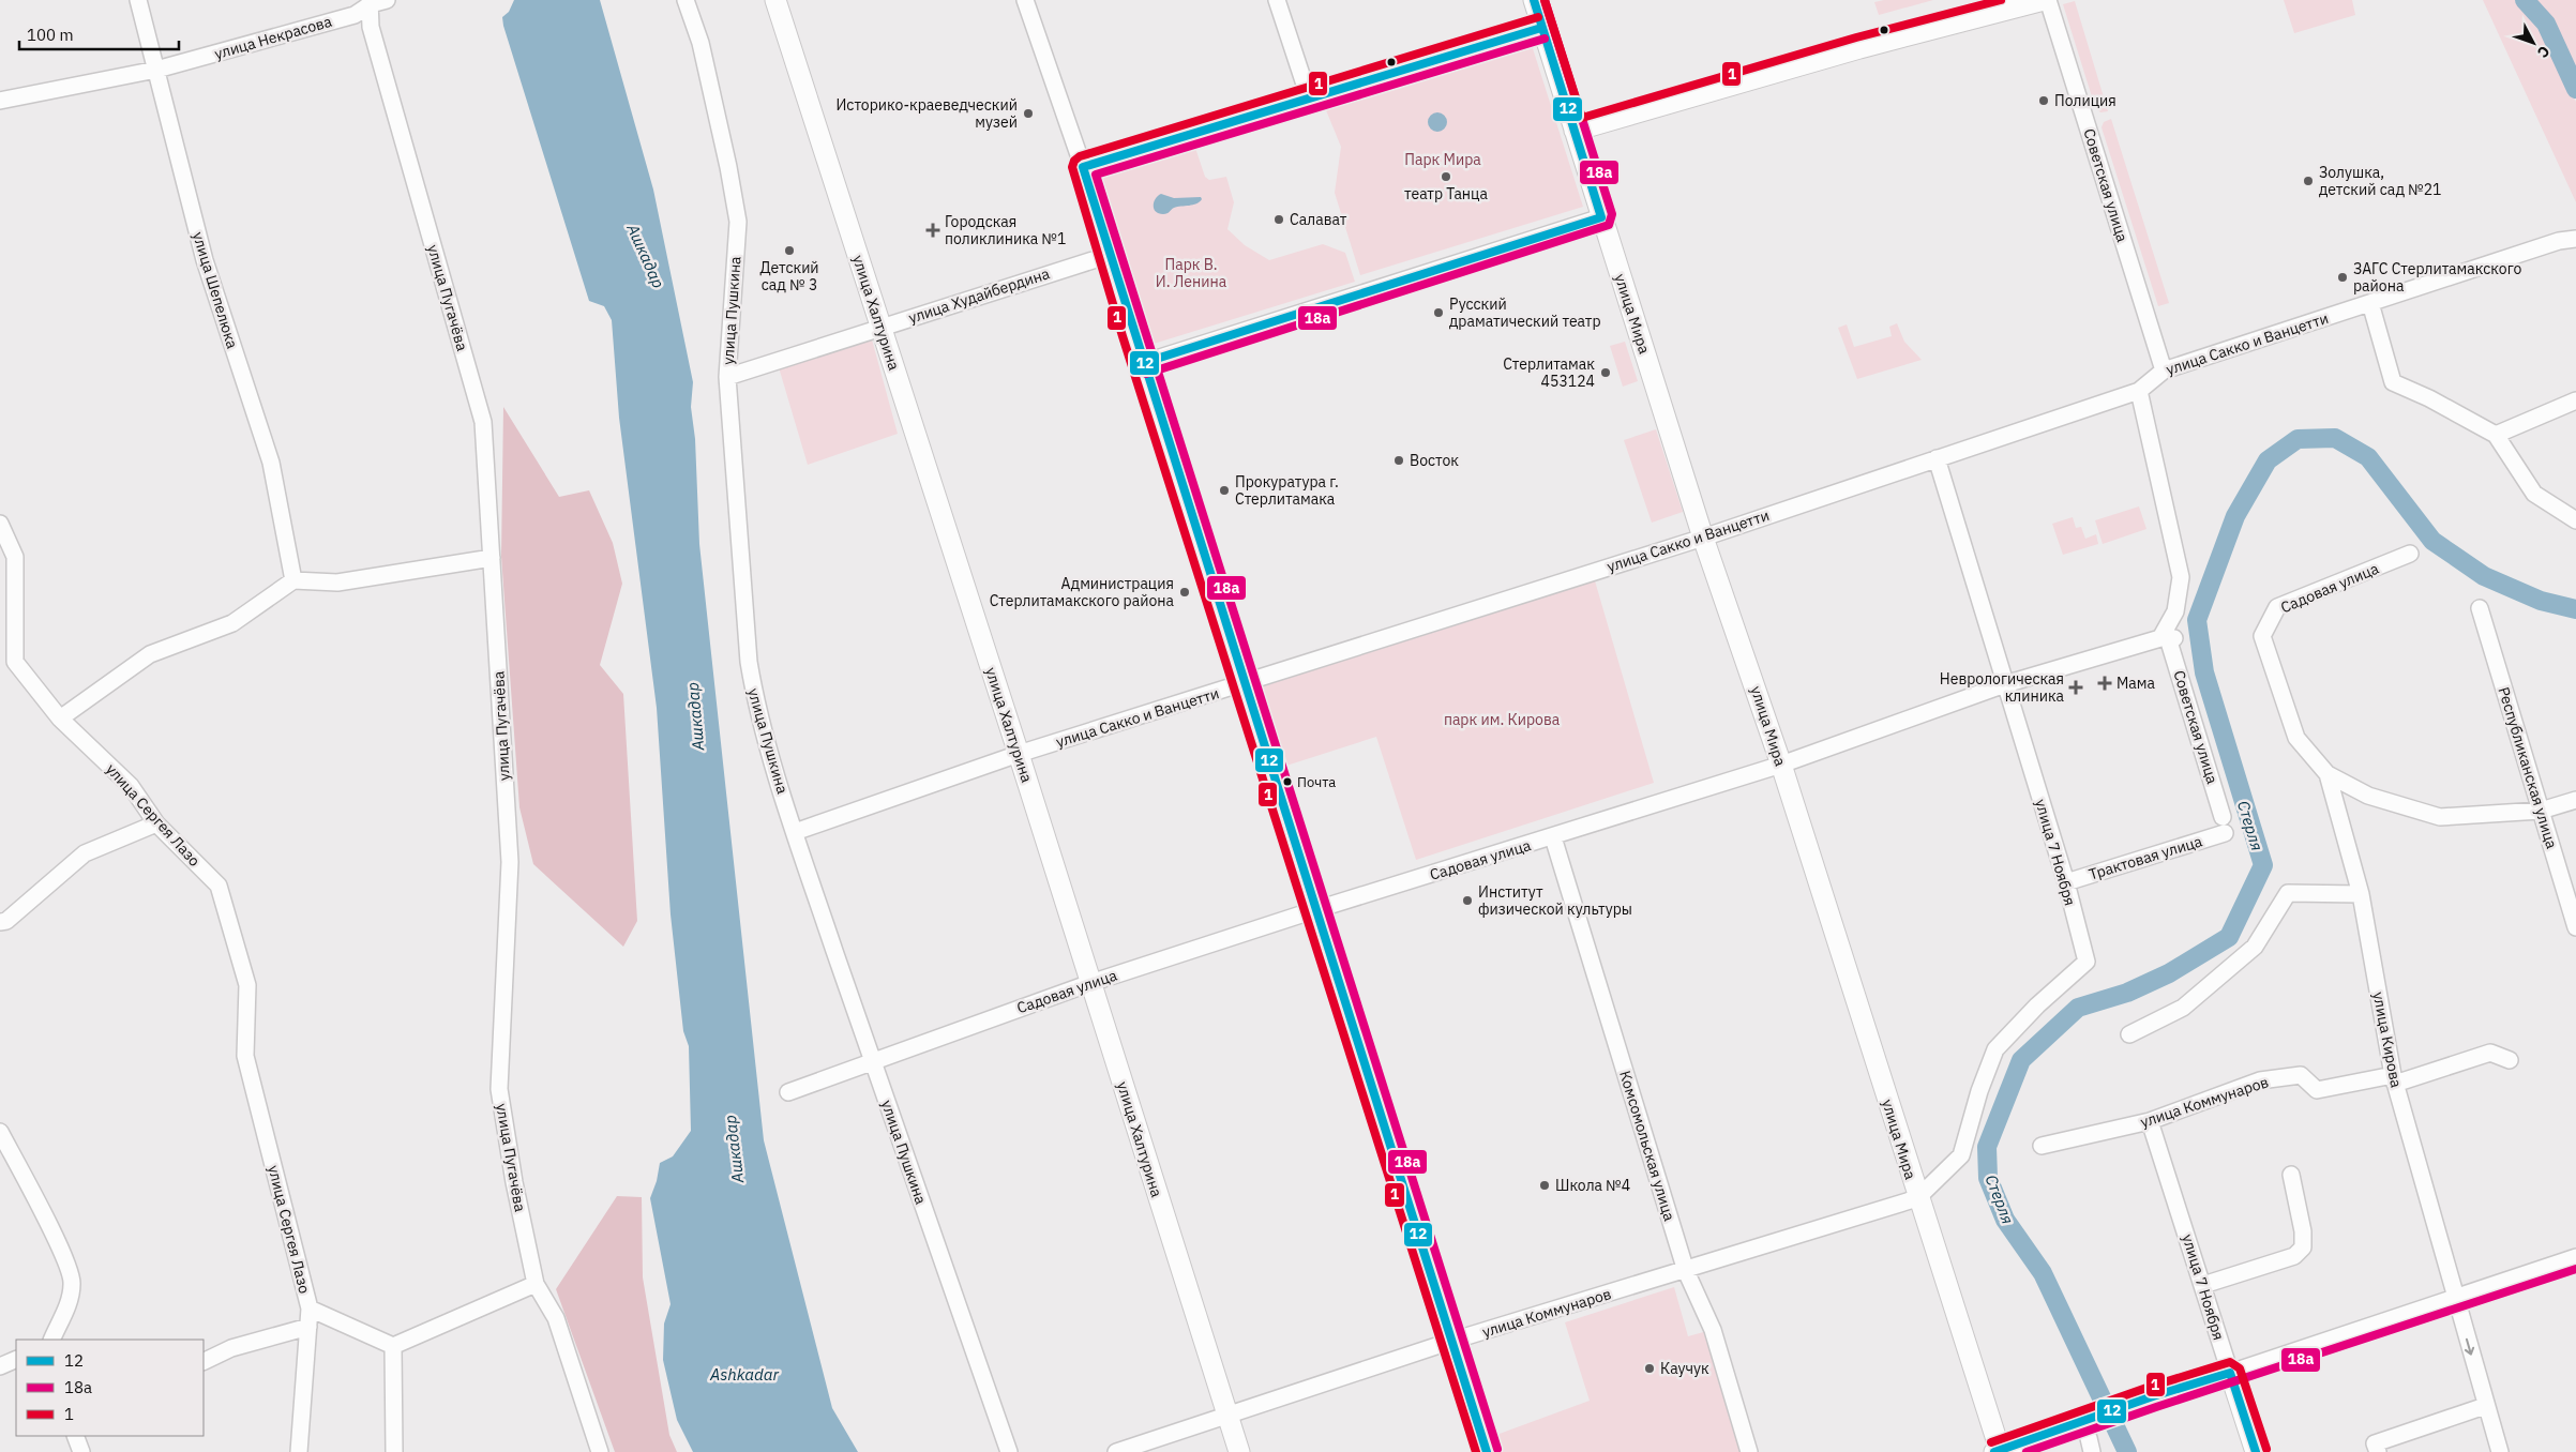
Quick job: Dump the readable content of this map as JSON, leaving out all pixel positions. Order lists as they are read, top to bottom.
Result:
{
  "streets": {
    "main road": ["улица Халтурина", "улица Мира", "улица 7 Ноября"],
    "street": [
      "улица Некрасова",
      "Советская улица",
      "улица Шепелюка",
      "улица Худайбердина",
      "улица Пугачёва",
      "улица Пушкина",
      "улица Сакко и Ванцетти",
      "Садовая улица",
      "Республиканская улица",
      "улица Сергея Лазо",
      "Трактовая улица",
      "улица Кирова",
      "улица Коммунаров",
      "Комсомольская улица"
    ]
  },
  "crossings": [
    ["улица Некрасова", "улица Шепелюка"],
    ["улица Некрасова", "улица Пугачёва"],
    ["Советская улица", "улица Сакко и Ванцетти"],
    ["Советская улица", "Садовая улица"],
    ["улица Худайбердина", "улица Пушкина"],
    ["улица Худайбердина", "улица Халтурина"],
    ["улица Пушкина", "улица Сакко и Ванцетти"],
    ["улица Пушкина", "Садовая улица"],
    ["улица Халтурина", "улица Сакко и Ванцетти"],
    ["улица Халтурина", "Садовая улица"],
    ["улица Халтурина", "улица Коммунаров"],
    ["улица Мира", "улица Сакко и Ванцетти"],
    ["улица Мира", "Садовая улица"],
    ["улица Мира", "улица 7 Ноября"],
    ["улица Мира", "улица Коммунаров"],
    ["улица Сакко и Ванцетти", "улица 7 Ноября"],
    ["Садовая улица", "улица 7 Ноября"],
    ["Садовая улица", "улица Кирова"],
    ["Садовая улица", "Комсомольская улица"],
    ["улица 7 Ноября", "Трактовая улица"],
    ["улица 7 Ноября", "улица Коммунаров"],
    ["улица Кирова", "улица Коммунаров"],
    ["улица Коммунаров", "Комсомольская улица"]
  ],
  "water": ["Ашкадар", "Стерля", "Ashkadar"],
  "parks": ["Парк Мира", "Парк В. И. Ленина", "парк им. Кирова"],
  "places": {
    "other": [
      "Полиция",
      "Историко-краеведческий музей",
      "театр Танца",
      "Золушка, детский сад №21",
      "Салават",
      "Детский сад № 3",
      "ЗАГС Стерлитамакского района",
      "Русский драматический театр",
      "Стерлитамак 453124",
      "Восток",
      "Прокуратура г. Стерлитамака",
      "Администрация Стерлитамакского района",
      "Почта",
      "Институт физической культуры",
      "Школа №4",
      "Каучук"
    ],
    "health": ["Городская поликлиника №1", "Мама", "Неврологическая клиника"]
  },
  "lines": ["transit line 12", "transit line 18а", "transit line 1"],
  "legend": ["12", "18а", "1"],
  "scale_bar": "100 m",
  "north": "bottom right"
}
